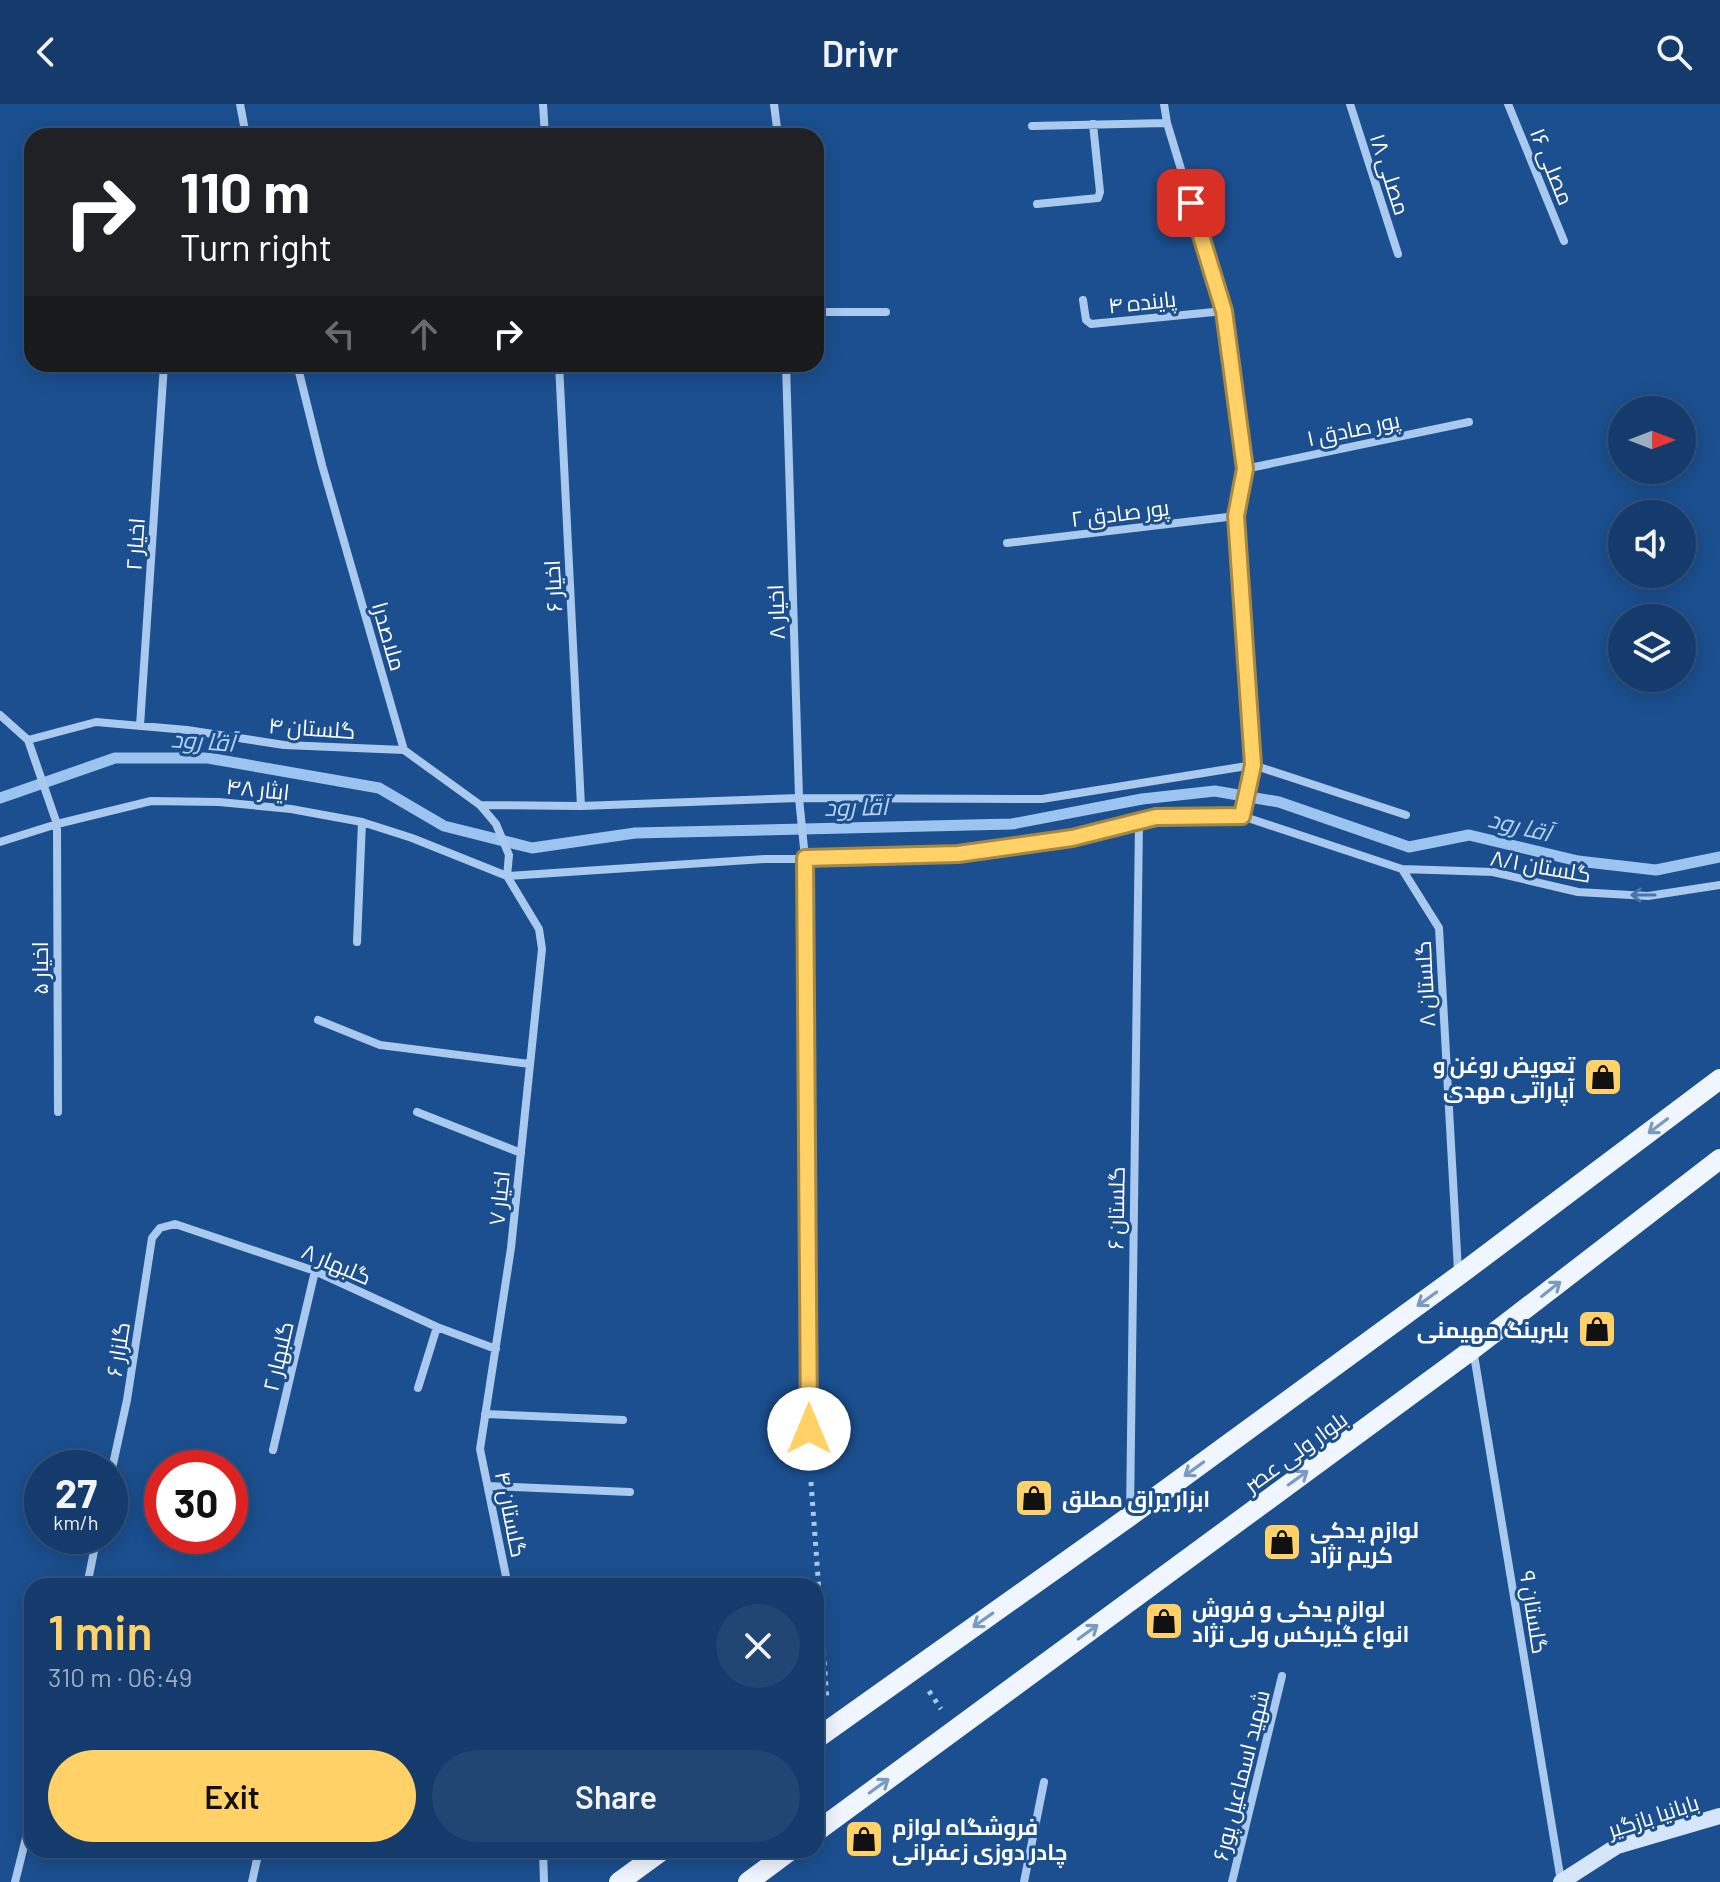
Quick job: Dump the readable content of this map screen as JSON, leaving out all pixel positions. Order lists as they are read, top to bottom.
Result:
{
  "streets": {
    "main road": ["بلوار ولی عصر"],
    "street": [
      "مصلی ۱۶",
      "مصلی ۱۸",
      "پاینده ۴",
      "پور صادق ۱",
      "پور صادق ۲",
      "اخیار ۲",
      "اخیار ۶",
      "اخیار ۸",
      "ملاصدرا",
      "گلستان ۴",
      "ایثار ۴۸",
      "گلستان ۸/۱",
      "اخیار ۵",
      "گلستان ۸",
      "اخیار ۷",
      "گلستان ۶",
      "گلبهار ۸",
      "گلزار ۶",
      "گلبهار ۲",
      "گلستان ۹",
      "شهید اسماعیل پور۶",
      "بابانیا بازگیر"
    ]
  },
  "crossings": [
    ["اخیار ۲", "گلستان ۴"],
    ["ملاصدرا", "گلستان ۴"],
    ["گلستان ۴", "اخیار ۵"],
    ["گلستان ۴", "اخیار ۷"],
    ["ایثار ۴۸", "اخیار ۵"],
    ["ایثار ۴۸", "اخیار ۷"],
    ["گلستان ۸/۱", "گلستان ۸"],
    ["گلستان ۸", "بلوار ولی عصر"],
    ["اخیار ۷", "گلبهار ۸"],
    ["گلستان ۶", "بلوار ولی عصر"],
    ["گلبهار ۸", "گلزار ۶"],
    ["گلبهار ۸", "گلبهار ۲"],
    ["بلوار ولی عصر", "گلستان ۹"],
    ["گلستان ۹", "بابانیا بازگیر"]
  ],
  "one_way": ["گلستان ۸/۱"],
  "water": ["آقا رود"],
  "places": {
    "shop": [
      "تعویض روغن و آپاراتی مهدی",
      "بلبرینگ مهیمنی",
      "ابزار یراق مطلق",
      "لوازم یدکی کریم نژاد",
      "لوازم یدکی و فروش انواع گیربکس ولی نژاد",
      "فروشگاه لوازم چادر دوزی زعفرانی"
    ]
  },
  "north": "right",
  "page": {
    "header": "Drivr",
    "turn": ["110 m", "Turn right"],
    "speed": "27 km/h",
    "limit": "30",
    "heading": ["1 min", "310 m · 06:49"],
    "buttons": ["Exit", "Share"]
  }
}
